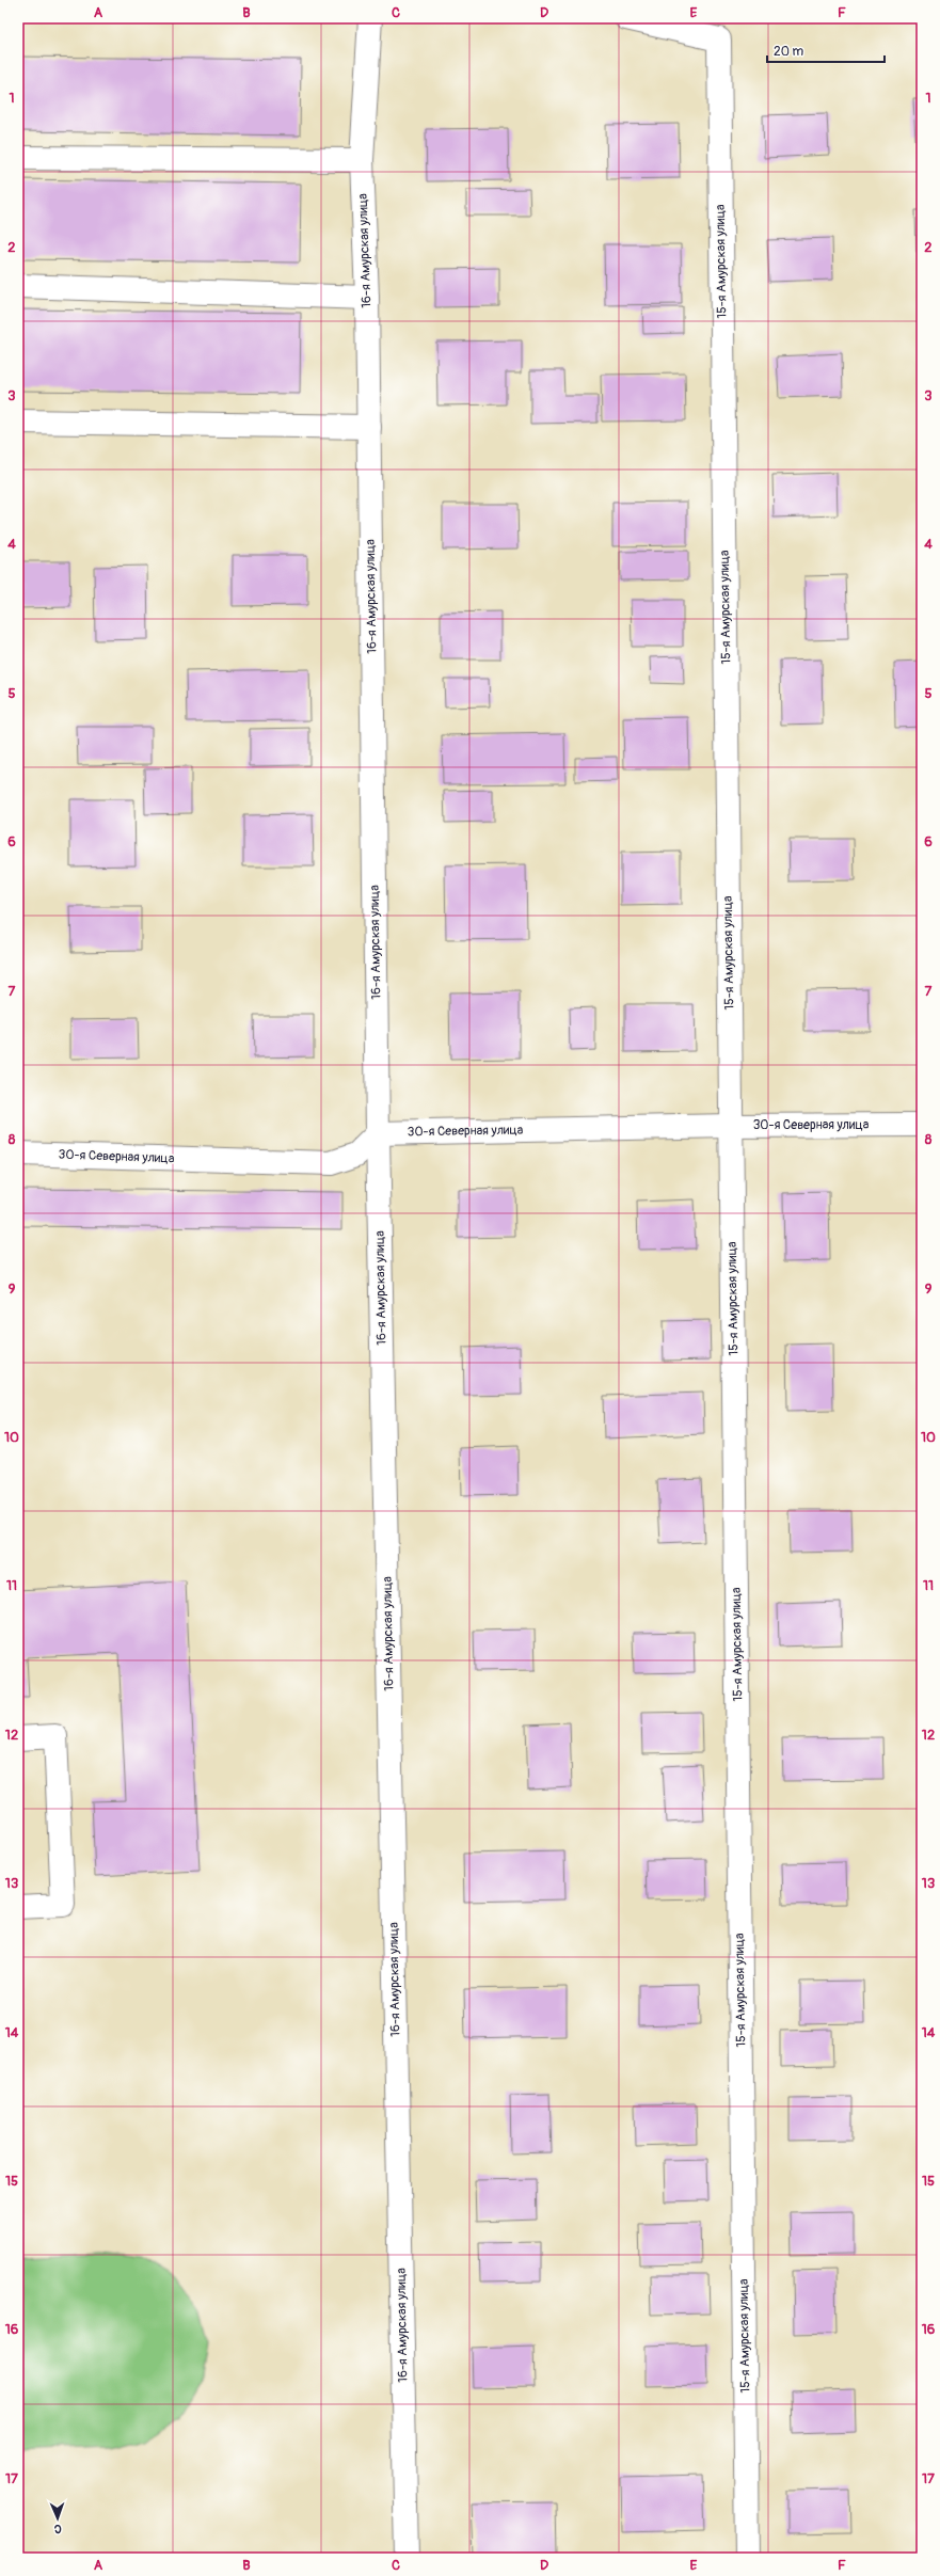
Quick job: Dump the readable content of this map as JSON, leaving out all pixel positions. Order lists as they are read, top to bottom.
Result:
{
  "streets": {
    "street": ["16-я Амурская улица", "15-я Амурская улица", "30-я Северная улица"]
  },
  "crossings": [
    ["16-я Амурская улица", "30-я Северная улица"],
    ["15-я Амурская улица", "30-я Северная улица"]
  ],
  "scale_bar": "20 m",
  "north": "bottom",
  "grid": {
    "columns": [
      "A",
      "B",
      "C",
      "D",
      "E",
      "F"
    ],
    "rows": [
      "1",
      "2",
      "3",
      "4",
      "5",
      "6",
      "7",
      "8",
      "9",
      "10",
      "11",
      "12",
      "13",
      "14",
      "15",
      "16",
      "17"
    ]
  }
}
